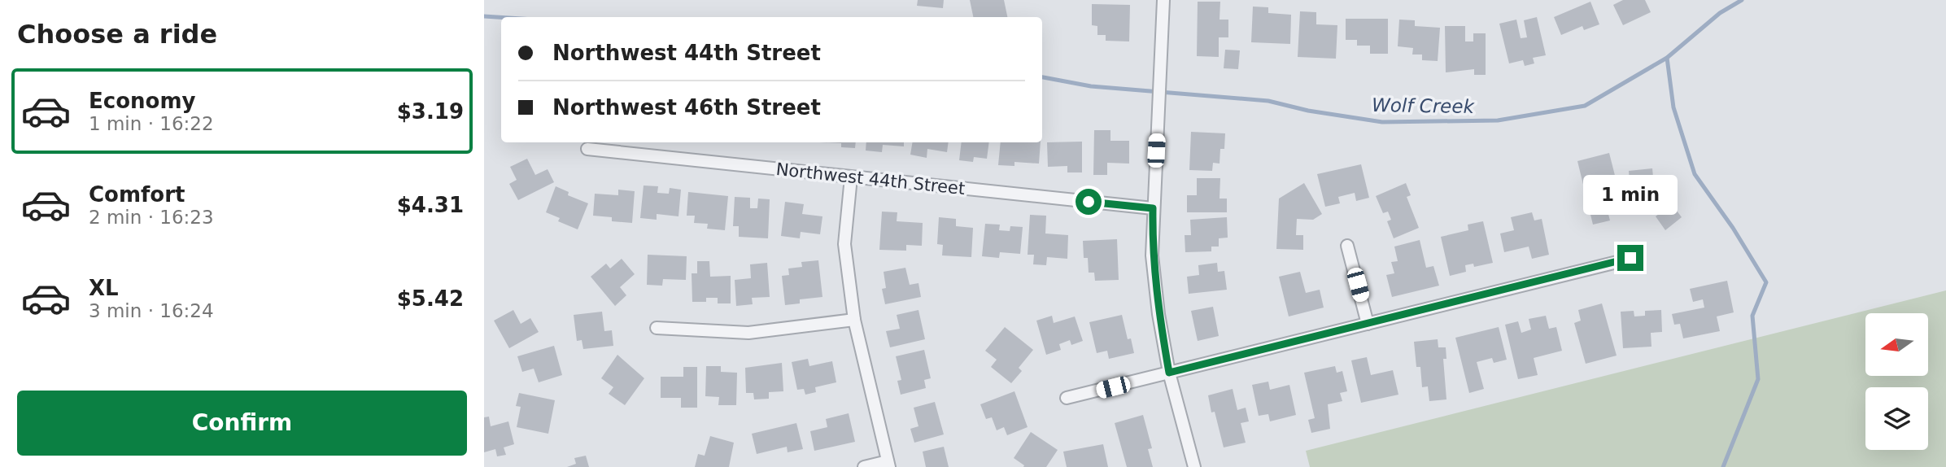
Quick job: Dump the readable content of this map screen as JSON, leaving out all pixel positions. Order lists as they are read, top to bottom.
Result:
{
  "streets": {
    "street": ["Northwest 44th Street"]
  },
  "water": ["Wolf Creek"],
  "north": "left",
  "page": {
    "heading": "Choose a ride",
    "banner": ["Northwest 44th Street", "Northwest 46th Street"],
    "list": [
      {
        "name": "Economy",
        "note": "1 min · 16:22",
        "value": "$3.19"
      },
      {
        "name": "Comfort",
        "note": "2 min · 16:23",
        "value": "$4.31"
      },
      {
        "name": "XL",
        "note": "3 min · 16:24",
        "value": "$5.42"
      }
    ],
    "bubble": "1 min",
    "buttons": "Confirm"
  }
}
